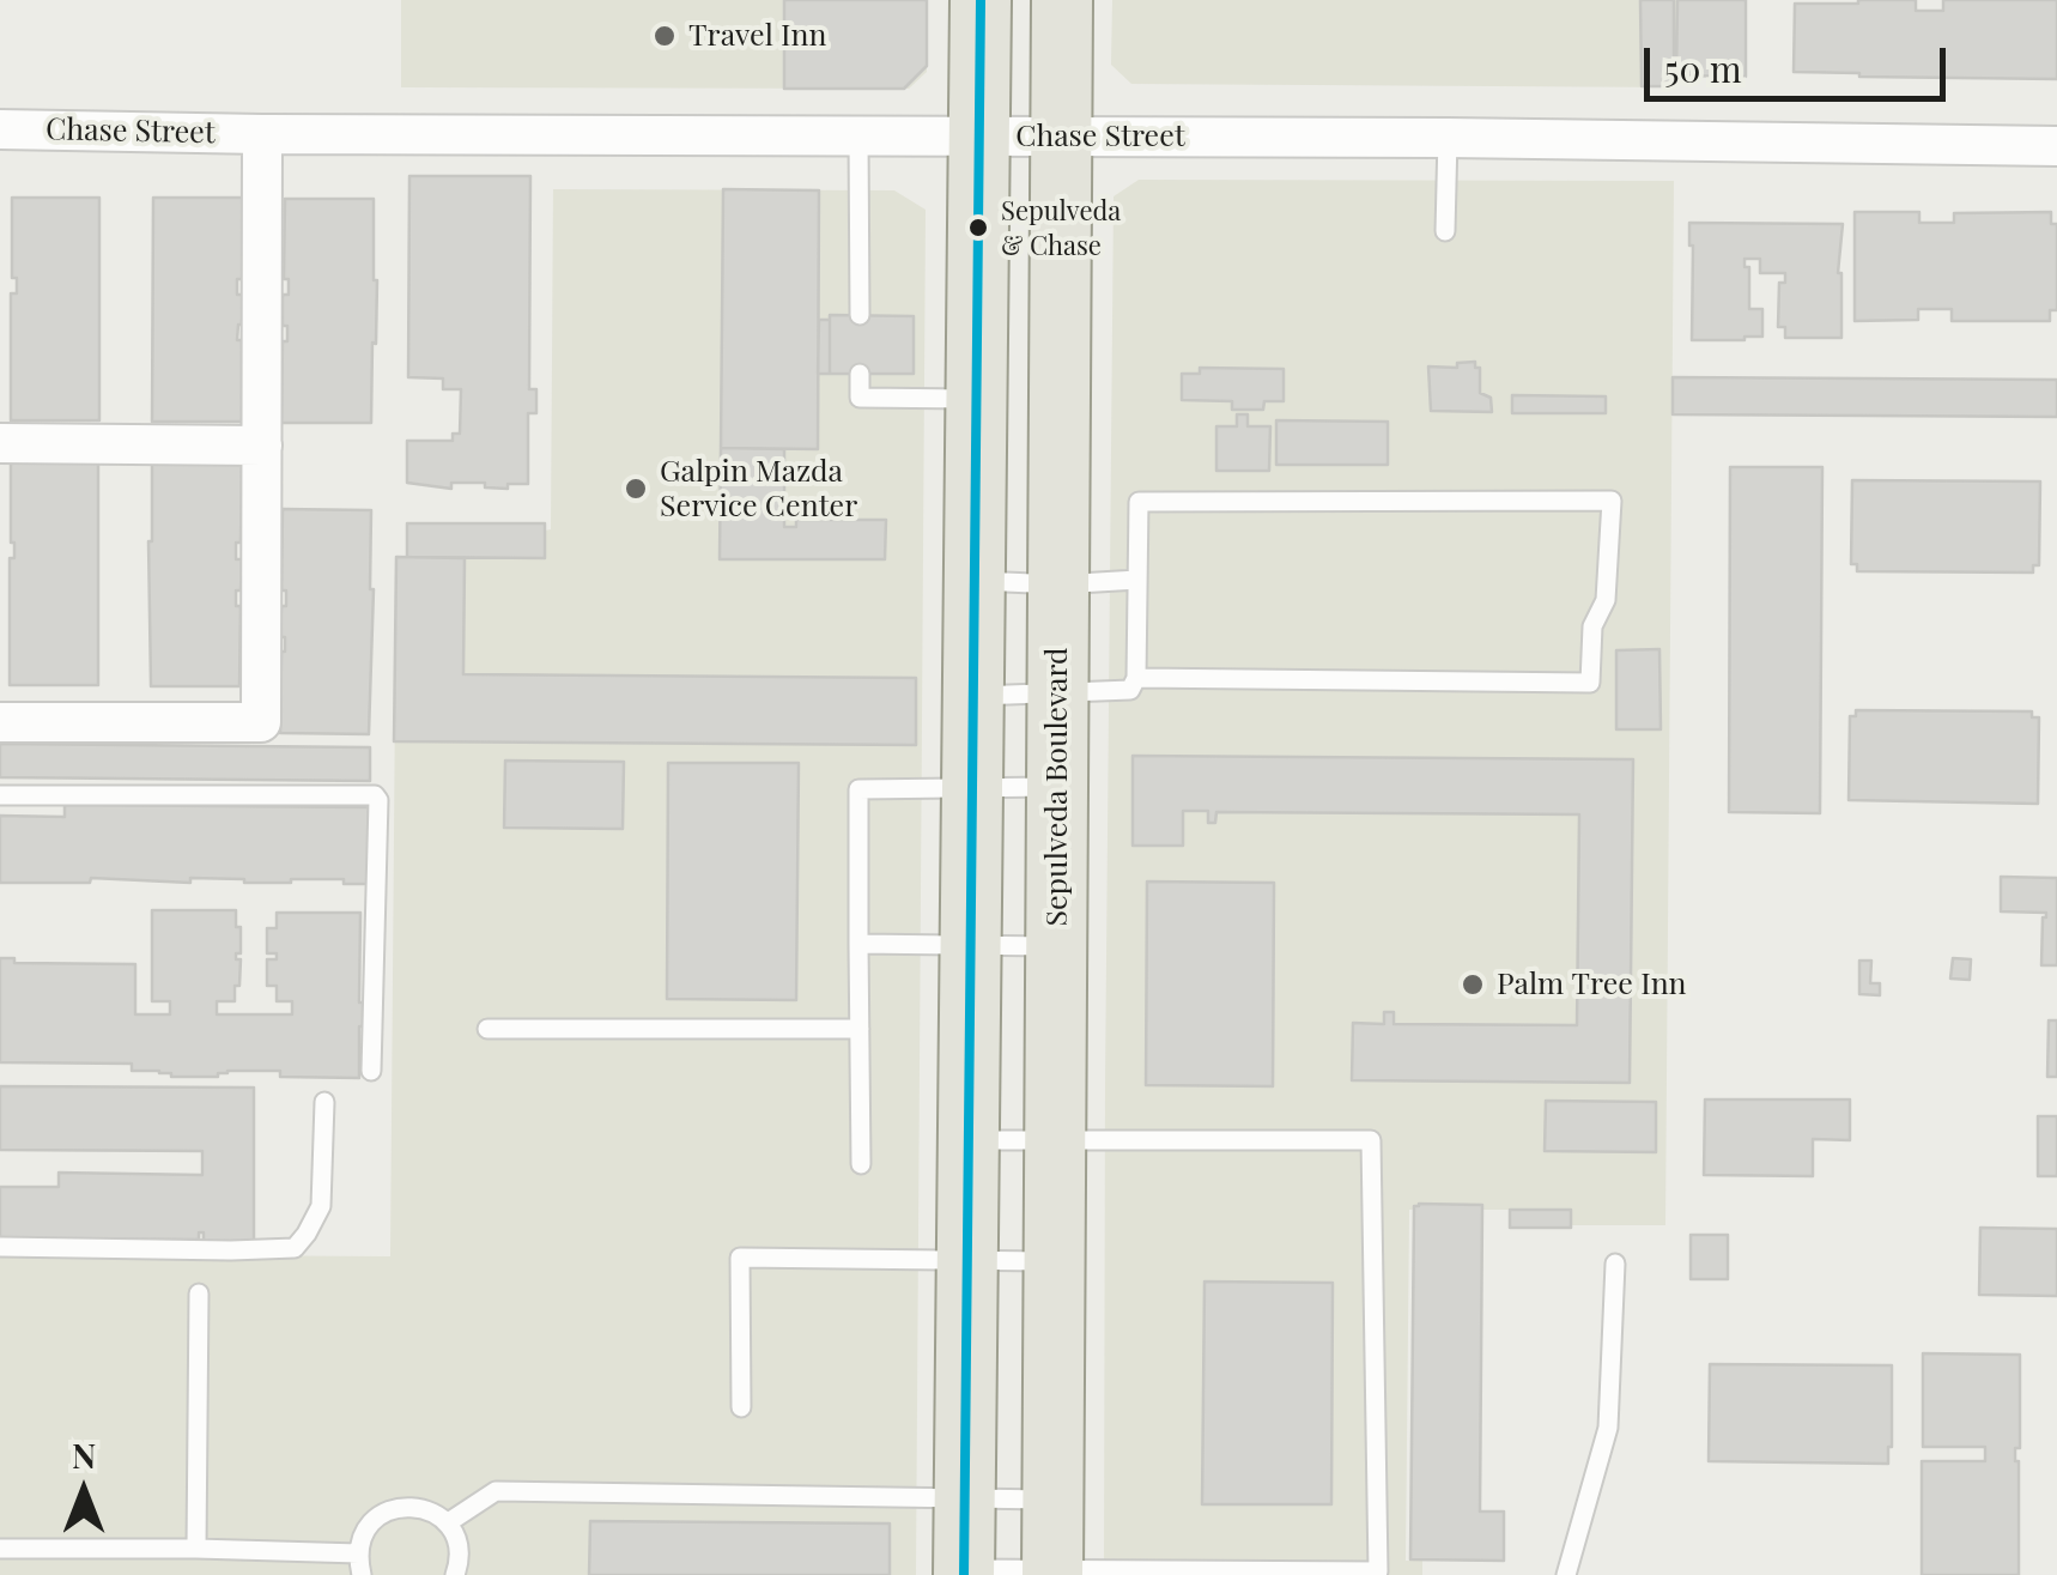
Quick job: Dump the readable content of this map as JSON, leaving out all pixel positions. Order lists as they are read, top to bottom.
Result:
{
  "streets": {
    "main road": ["Sepulveda Boulevard"],
    "street": ["Chase Street"]
  },
  "crossings": [
    ["Chase Street", "Sepulveda Boulevard"]
  ],
  "places": [
    "Travel Inn",
    "Sepulveda & Chase",
    "Galpin Mazda Service Center",
    "Palm Tree Inn"
  ],
  "scale_bar": "50 m",
  "north": "top"
}
